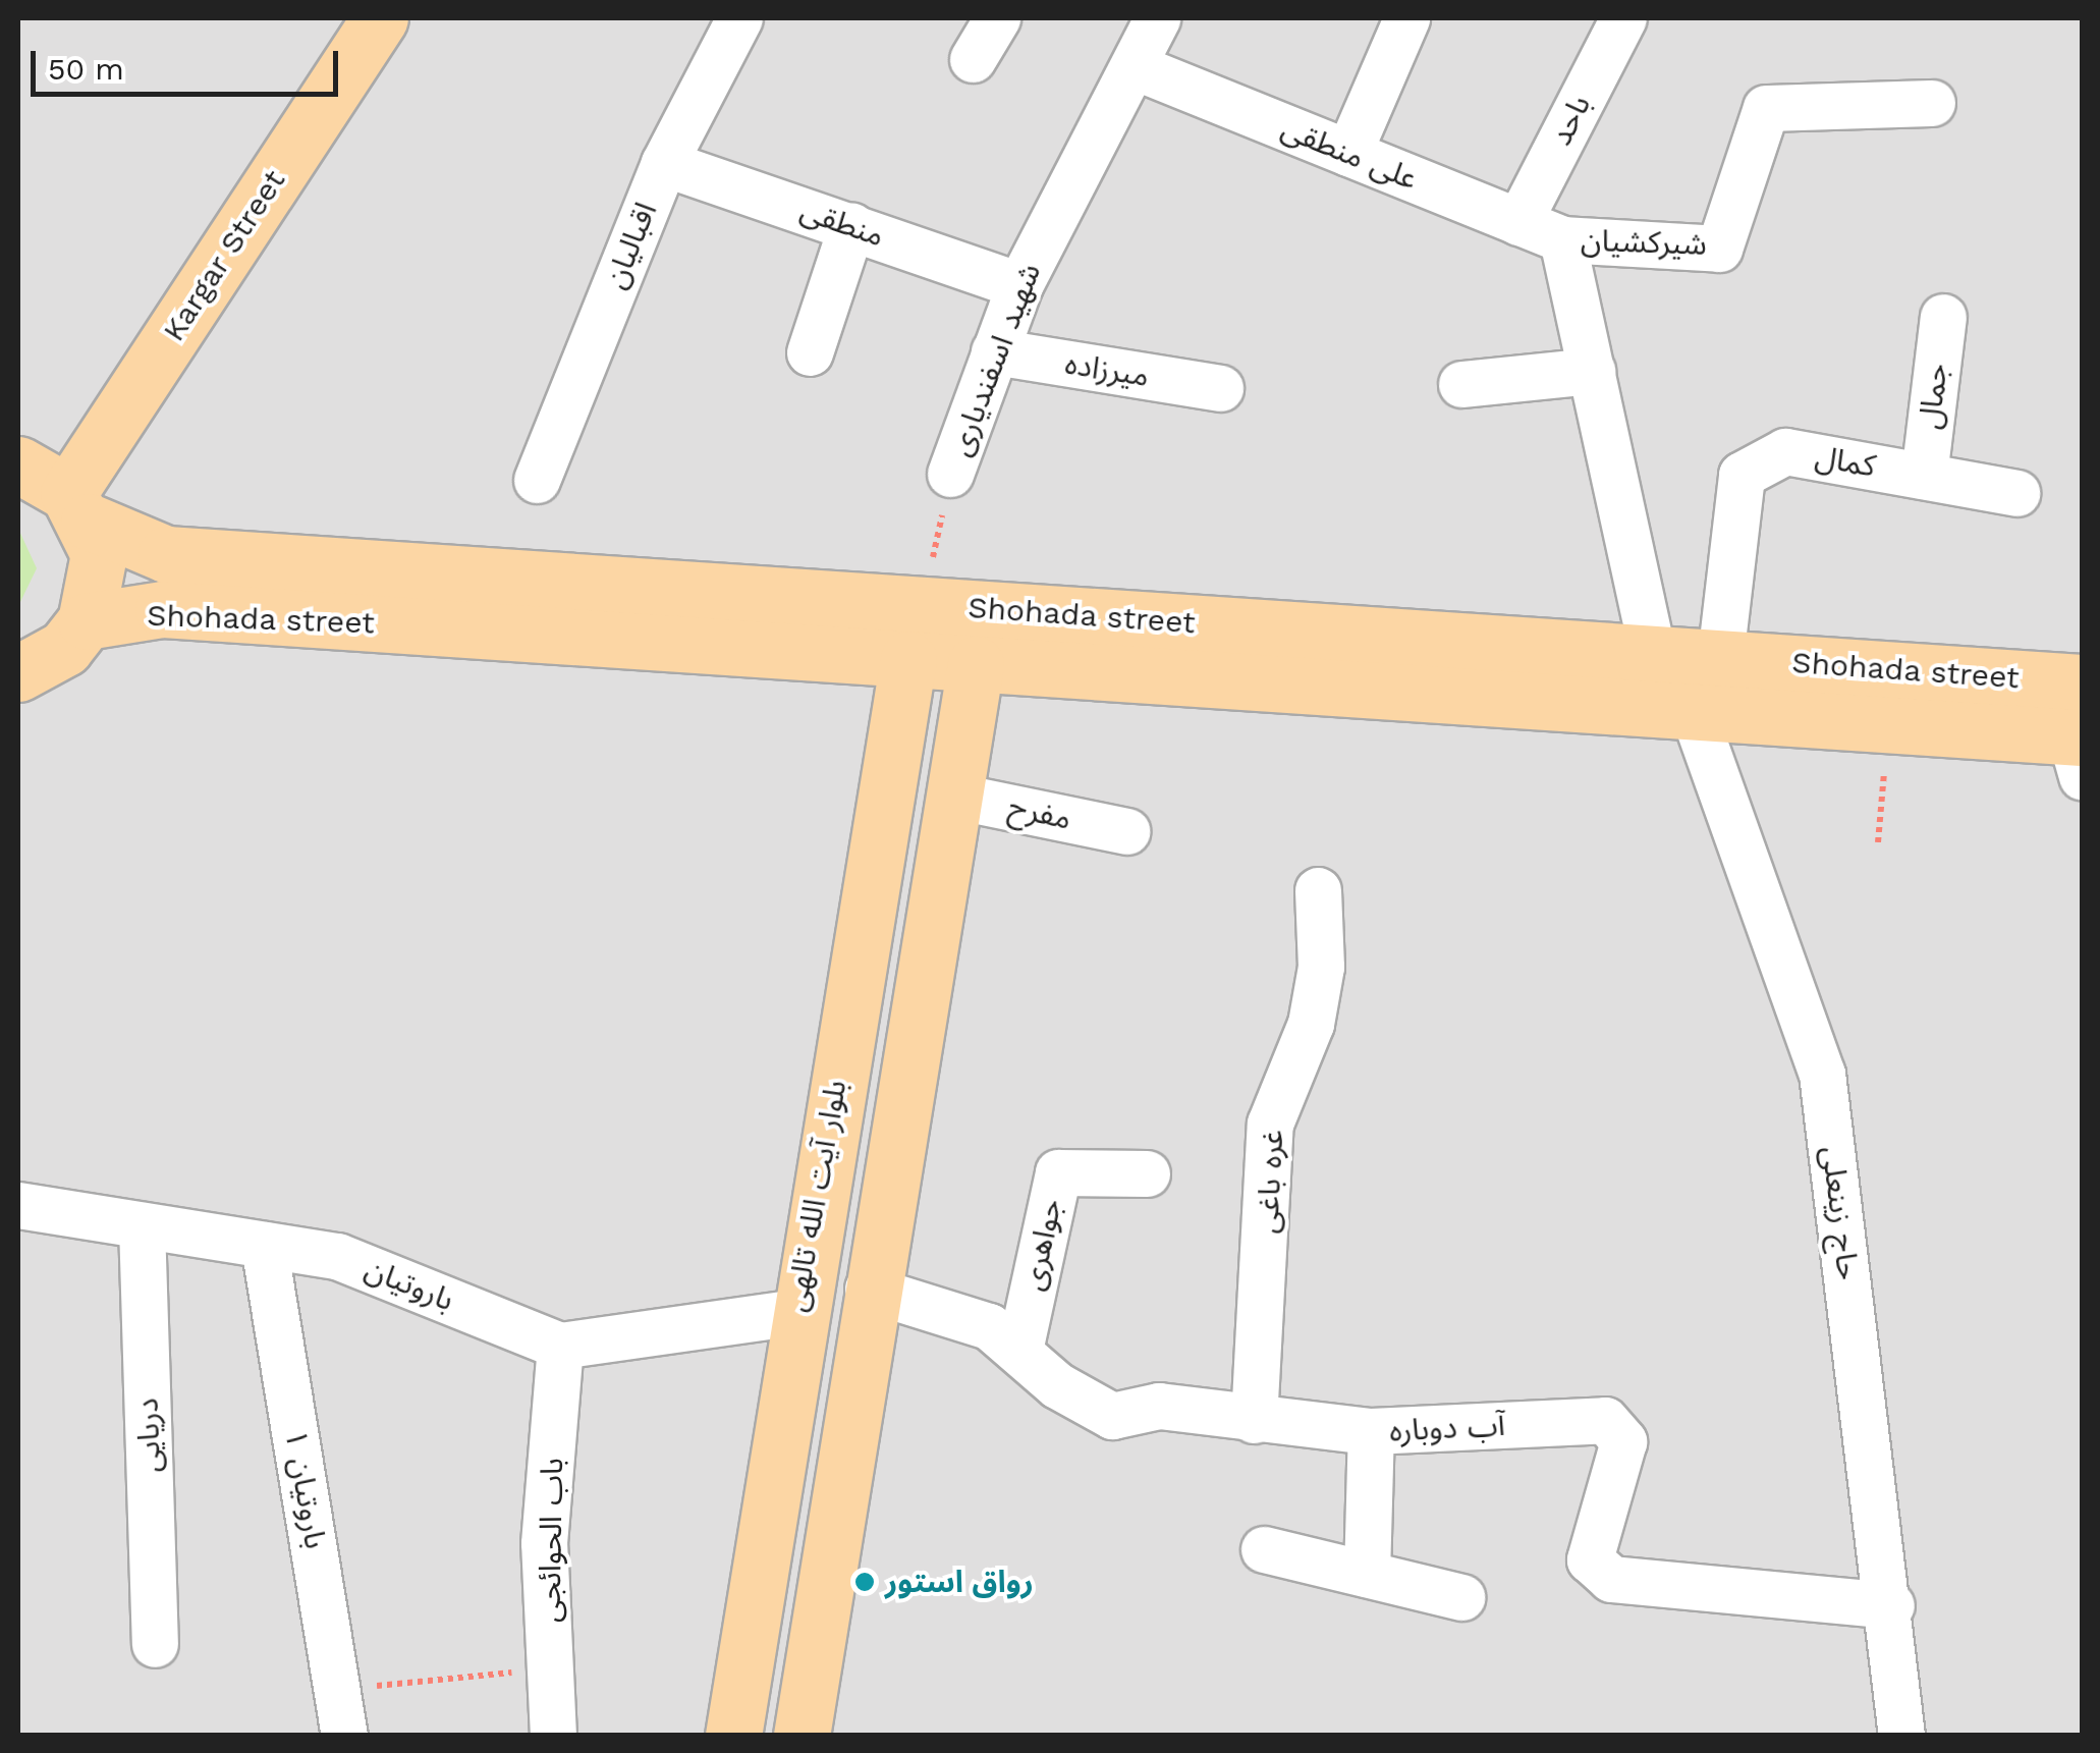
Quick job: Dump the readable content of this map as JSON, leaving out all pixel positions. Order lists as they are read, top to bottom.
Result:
{
  "streets": {
    "main road": ["Kargar Street", "Shohada street", "بلوار آیت الله تالهی"],
    "street": [
      "باحد",
      "علی منطقی",
      "منطقی",
      "شیرکشیان",
      "اقبالیان",
      "شهید اسفندیاری",
      "میرزاده",
      "جمال",
      "کمال",
      "مفرح",
      "غره باغی",
      "حاج زینعلی",
      "جواهری",
      "باروتیان",
      "آب دوباره",
      "دریایی",
      "۱ باروتیان",
      "باب الحوائجی"
    ]
  },
  "crossings": [
    ["باحد", "علی منطقی"],
    ["علی منطقی", "شیرکشیان"],
    ["علی منطقی", "شهید اسفندیاری"],
    ["منطقی", "اقبالیان"],
    ["منطقی", "شهید اسفندیاری"],
    ["Kargar Street", "Shohada street"],
    ["شهید اسفندیاری", "میرزاده"],
    ["شهید اسفندیاری", "Shohada street"],
    ["جمال", "کمال"],
    ["کمال", "Shohada street"],
    ["Shohada street", "بلوار آیت الله تالهی"],
    ["Shohada street", "حاج زینعلی"],
    ["غره باغی", "آب دوباره"],
    ["حاج زینعلی", "آب دوباره"],
    ["جواهری", "آب دوباره"],
    ["باروتیان", "دریایی"],
    ["باروتیان", "۱ باروتیان"],
    ["باروتیان", "باب الحوائجی"]
  ],
  "places": ["رواق استور"],
  "scale_bar": "50 m"
}
